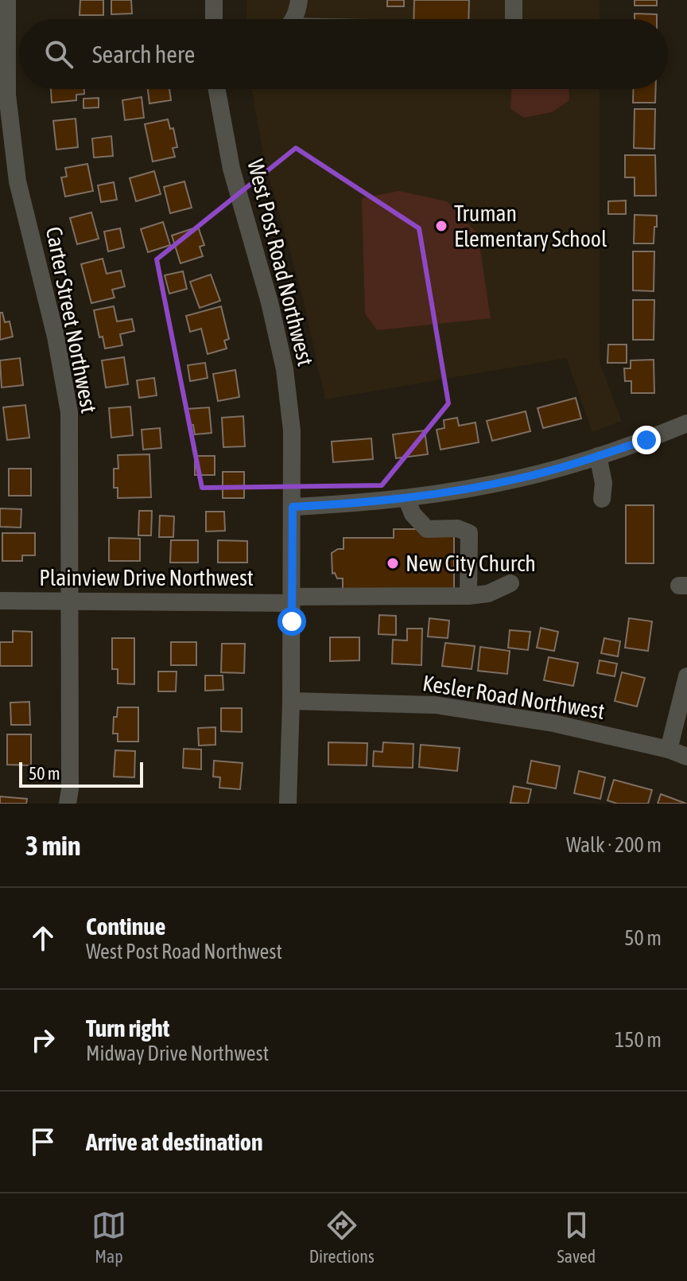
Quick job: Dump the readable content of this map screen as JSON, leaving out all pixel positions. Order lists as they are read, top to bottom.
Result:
{
  "streets": {
    "street": [
      "West Post Road Northwest",
      "Carter Street Northwest",
      "Plainview Drive Northwest",
      "Kesler Road Northwest"
    ]
  },
  "crossings": [
    ["West Post Road Northwest", "Plainview Drive Northwest"],
    ["West Post Road Northwest", "Kesler Road Northwest"],
    ["Carter Street Northwest", "Plainview Drive Northwest"]
  ],
  "places": ["Truman Elementary School", "New City Church"],
  "scale_bar": "50 m",
  "page": {
    "search": "Search here",
    "scale": "50 m",
    "heading": ["3 min", "Walk · 200 m"],
    "list": [
      ["Continue", "West Post Road Northwest", "50 m"],
      ["Turn right", "Midway Drive Northwest", "150 m"],
      "Arrive at destination"
    ],
    "nav": ["Map", "Directions", "Saved"]
  }
}
